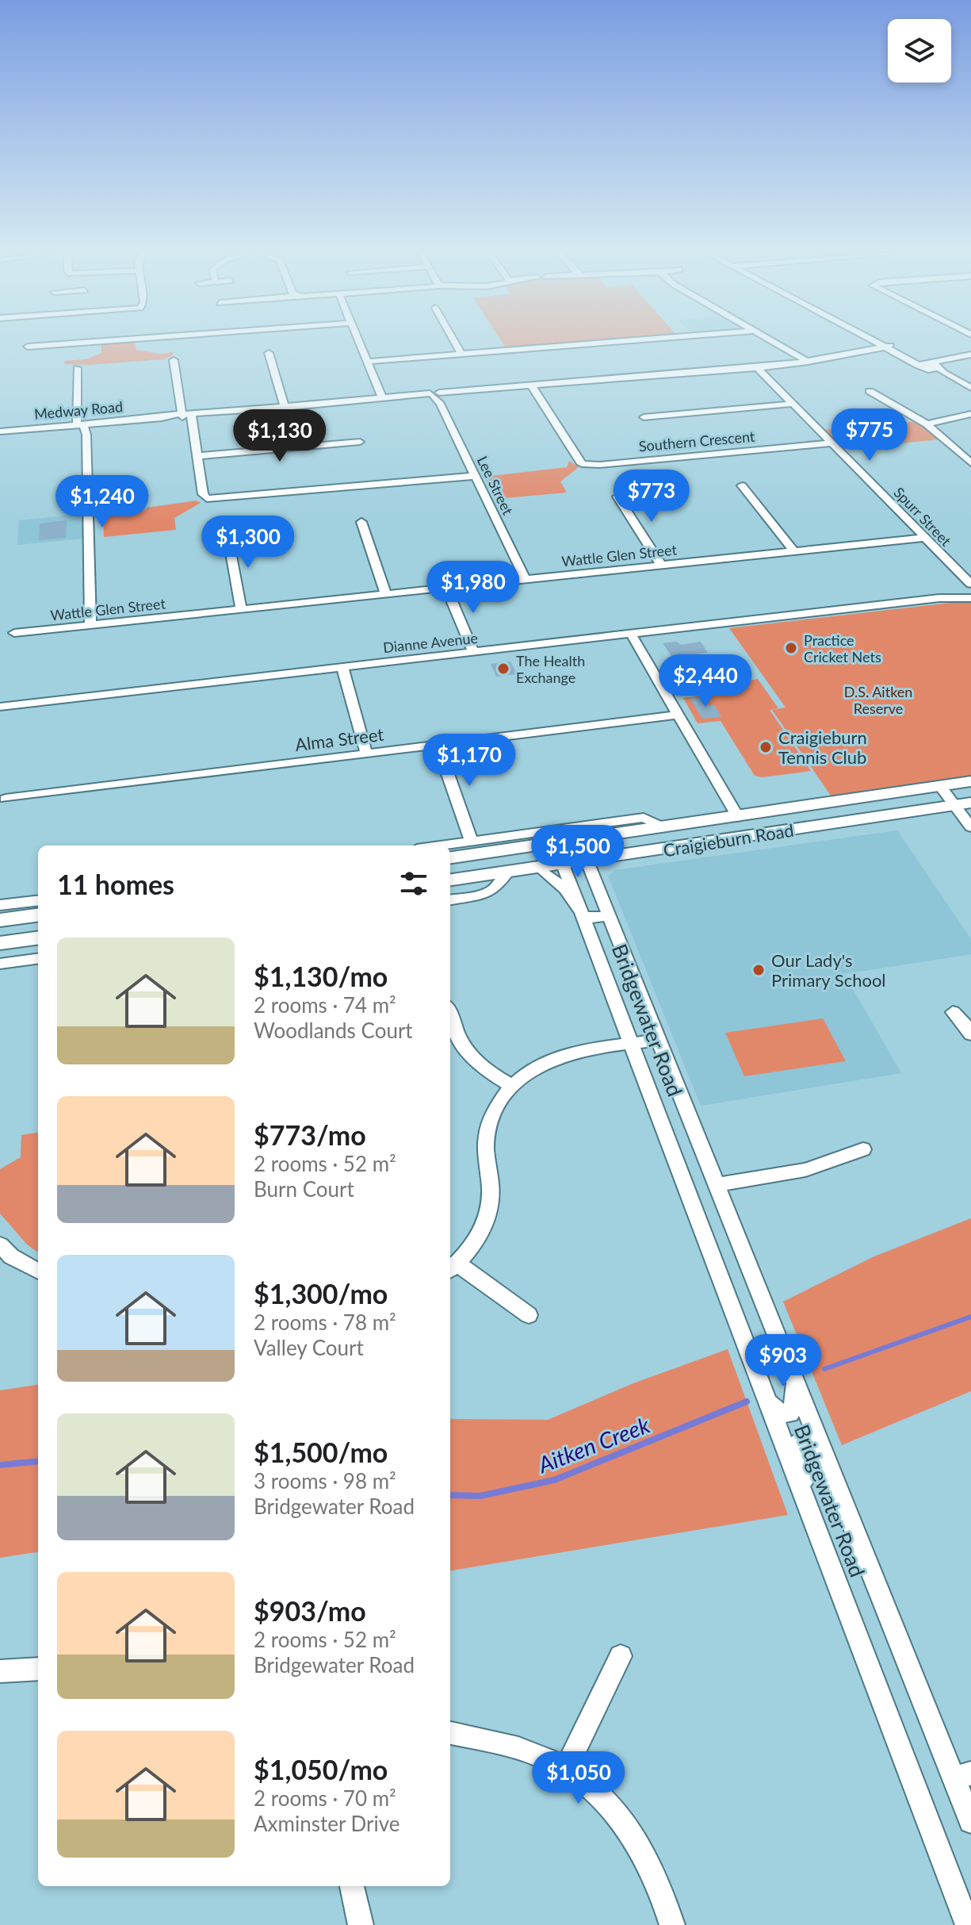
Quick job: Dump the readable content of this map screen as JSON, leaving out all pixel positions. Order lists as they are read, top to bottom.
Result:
{
  "streets": {
    "main road": ["Craigieburn Road"],
    "street": [
      "Medway Road",
      "Southern Crescent",
      "Lee Street",
      "Spurr Street",
      "Wattle Glen Street",
      "Dianne Avenue",
      "Alma Street",
      "Bridgewater Road"
    ]
  },
  "crossings": [
    ["Medway Road", "Southern Crescent"],
    ["Medway Road", "Lee Street"],
    ["Medway Road", "Spurr Street"],
    ["Southern Crescent", "Spurr Street"],
    ["Lee Street", "Wattle Glen Street"],
    ["Spurr Street", "Wattle Glen Street"],
    ["Spurr Street", "Dianne Avenue"],
    ["Craigieburn Road", "Bridgewater Road"]
  ],
  "water": ["Aitken Creek"],
  "parks": ["D.S. Aitken Reserve"],
  "places": [
    "Practice Cricket Nets",
    "The Health Exchange",
    "Craigieburn Tennis Club",
    "Our Lady's Primary School"
  ],
  "page": {
    "price": [
      "$775",
      "$1,130",
      "$773",
      "$1,240",
      "$1,300",
      "$1,980",
      "$2,440",
      "$1,170",
      "$1,500",
      "$903",
      "$1,050"
    ],
    "heading": "11 homes",
    "list": [
      {
        "name": "$1,130/mo",
        "note": "2 rooms · 74 m² · Woodlands Court"
      },
      {
        "name": "$773/mo",
        "note": "2 rooms · 52 m² · Burn Court"
      },
      {
        "name": "$1,300/mo",
        "note": "2 rooms · 78 m² · Valley Court"
      },
      {
        "name": "$1,500/mo",
        "note": "3 rooms · 98 m² · Bridgewater Road"
      },
      {
        "name": "$903/mo",
        "note": "2 rooms · 52 m² · Bridgewater Road"
      },
      {
        "name": "$1,050/mo",
        "note": "2 rooms · 70 m² · Axminster Drive"
      }
    ]
  }
}
